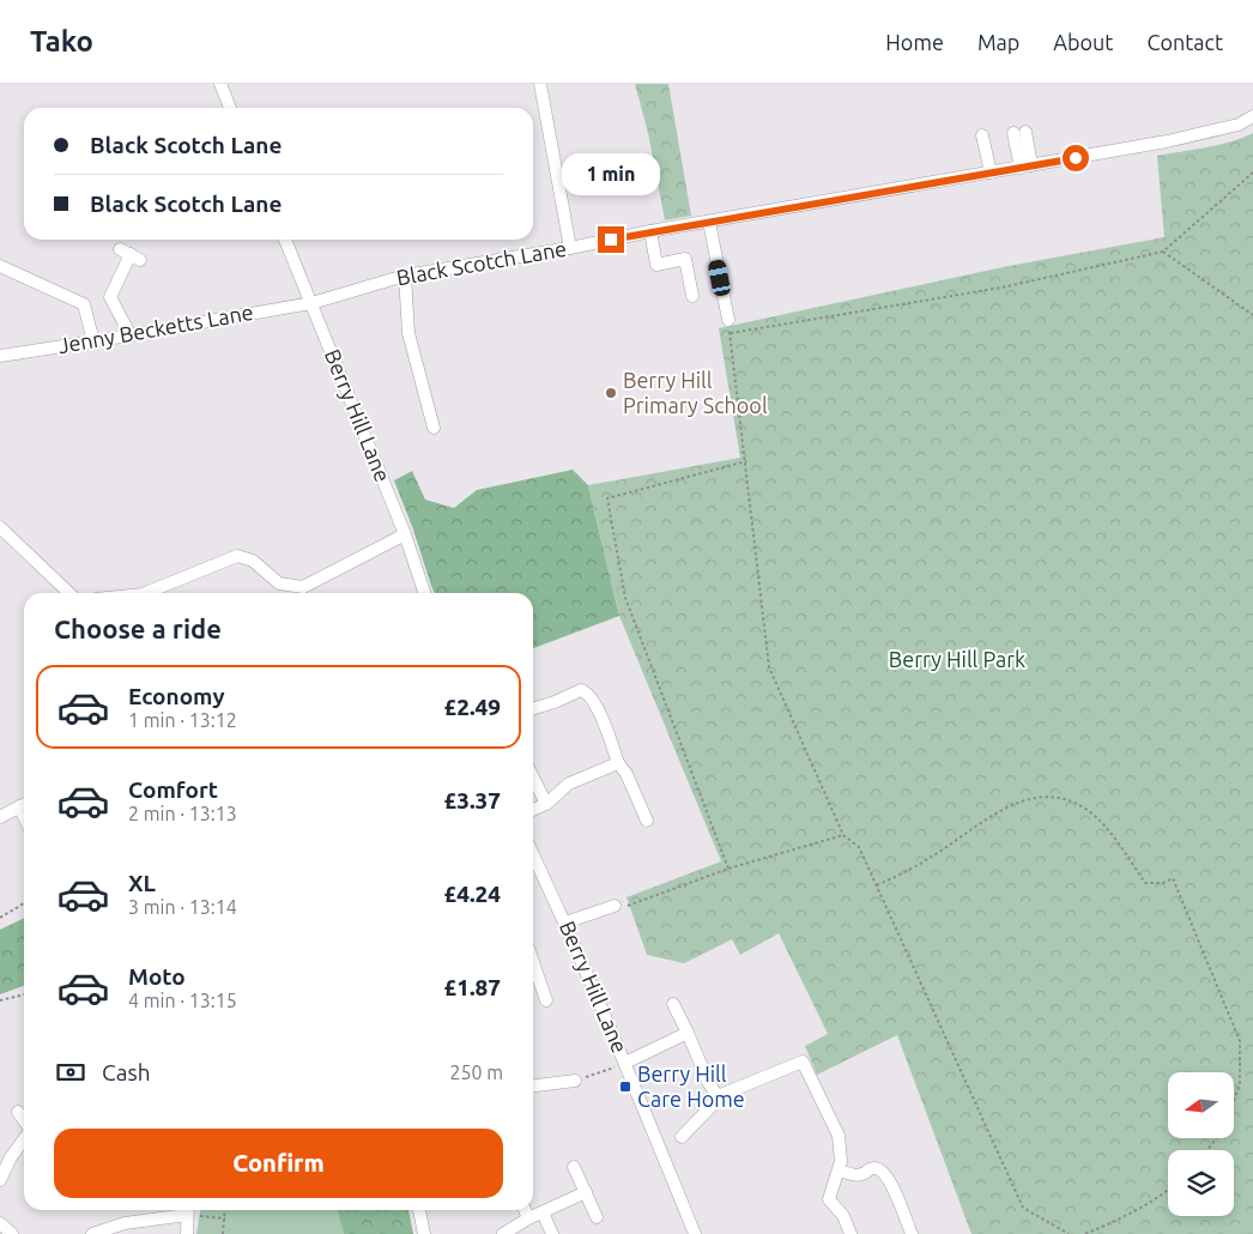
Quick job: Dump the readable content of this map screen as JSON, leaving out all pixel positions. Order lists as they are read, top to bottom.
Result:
{
  "streets": {
    "street": ["Black Scotch Lane", "Jenny Becketts Lane", "Berry Hill Lane"]
  },
  "crossings": [
    ["Black Scotch Lane", "Jenny Becketts Lane"],
    ["Black Scotch Lane", "Berry Hill Lane"],
    ["Jenny Becketts Lane", "Berry Hill Lane"]
  ],
  "parks": ["Berry Hill Park"],
  "places": {
    "other": ["Berry Hill Primary School"],
    "transit": ["Berry Hill Care Home"]
  },
  "north": "left",
  "page": {
    "header": "Tako",
    "nav": [
      "Home",
      "Map",
      "About",
      "Contact"
    ],
    "banner": ["Black Scotch Lane", "Black Scotch Lane"],
    "bubble": "1 min",
    "heading": "Choose a ride",
    "list": [
      {
        "name": "Economy",
        "note": "1 min · 13:12",
        "value": "£2.49"
      },
      {
        "name": "Comfort",
        "note": "2 min · 13:13",
        "value": "£3.37"
      },
      {
        "name": "XL",
        "note": "3 min · 13:14",
        "value": "£4.24"
      },
      {
        "name": "Moto",
        "note": "4 min · 13:15",
        "value": "£1.87"
      }
    ],
    "pay": ["Cash", "250 m"],
    "buttons": "Confirm"
  }
}
